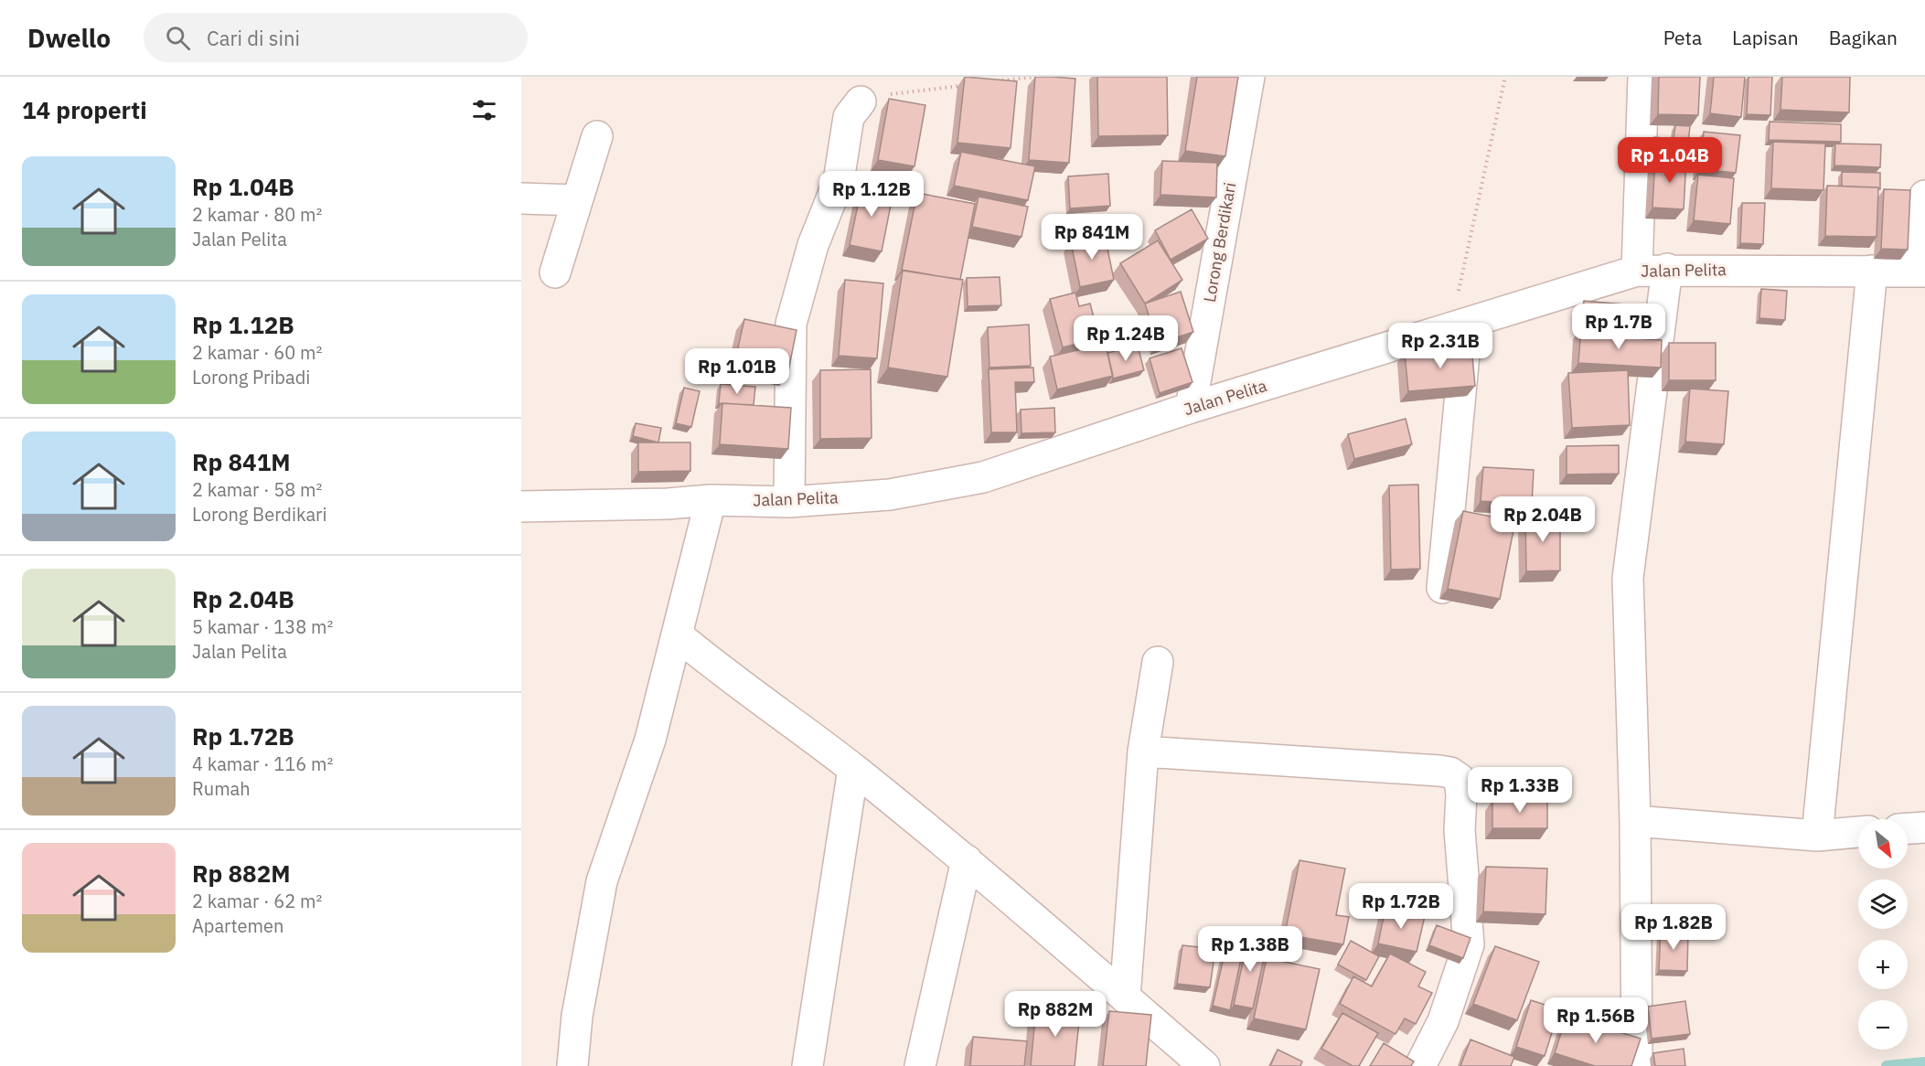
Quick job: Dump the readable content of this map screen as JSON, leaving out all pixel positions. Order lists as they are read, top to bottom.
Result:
{
  "streets": {
    "street": ["Lorong Berdikari", "Jalan Pelita"]
  },
  "crossings": [
    ["Lorong Berdikari", "Jalan Pelita"]
  ],
  "north": "bottom right",
  "page": {
    "header": "Dwello",
    "search": "Cari di sini",
    "nav": ["Peta", "Lapisan", "Bagikan"],
    "heading": "14 properti",
    "price": [
      "Rp 1.04B",
      "Rp 1.12B",
      "Rp 841M",
      "Rp 1.7B",
      "Rp 1.24B",
      "Rp 2.31B",
      "Rp 1.01B",
      "Rp 2.04B",
      "Rp 1.33B",
      "Rp 1.72B",
      "Rp 1.82B",
      "Rp 1.38B",
      "Rp 882M",
      "Rp 1.56B"
    ],
    "list": [
      {
        "name": "Rp 1.04B",
        "note": "2 kamar · 80 m² · Jalan Pelita"
      },
      {
        "name": "Rp 1.12B",
        "note": "2 kamar · 60 m² · Lorong Pribadi"
      },
      {
        "name": "Rp 841M",
        "note": "2 kamar · 58 m² · Lorong Berdikari"
      },
      {
        "name": "Rp 2.04B",
        "note": "5 kamar · 138 m² · Jalan Pelita"
      },
      {
        "name": "Rp 1.72B",
        "note": "4 kamar · 116 m² · Rumah"
      },
      {
        "name": "Rp 882M",
        "note": "2 kamar · 62 m² · Apartemen"
      }
    ],
    "map_buttons": ["+", "−"]
  }
}
